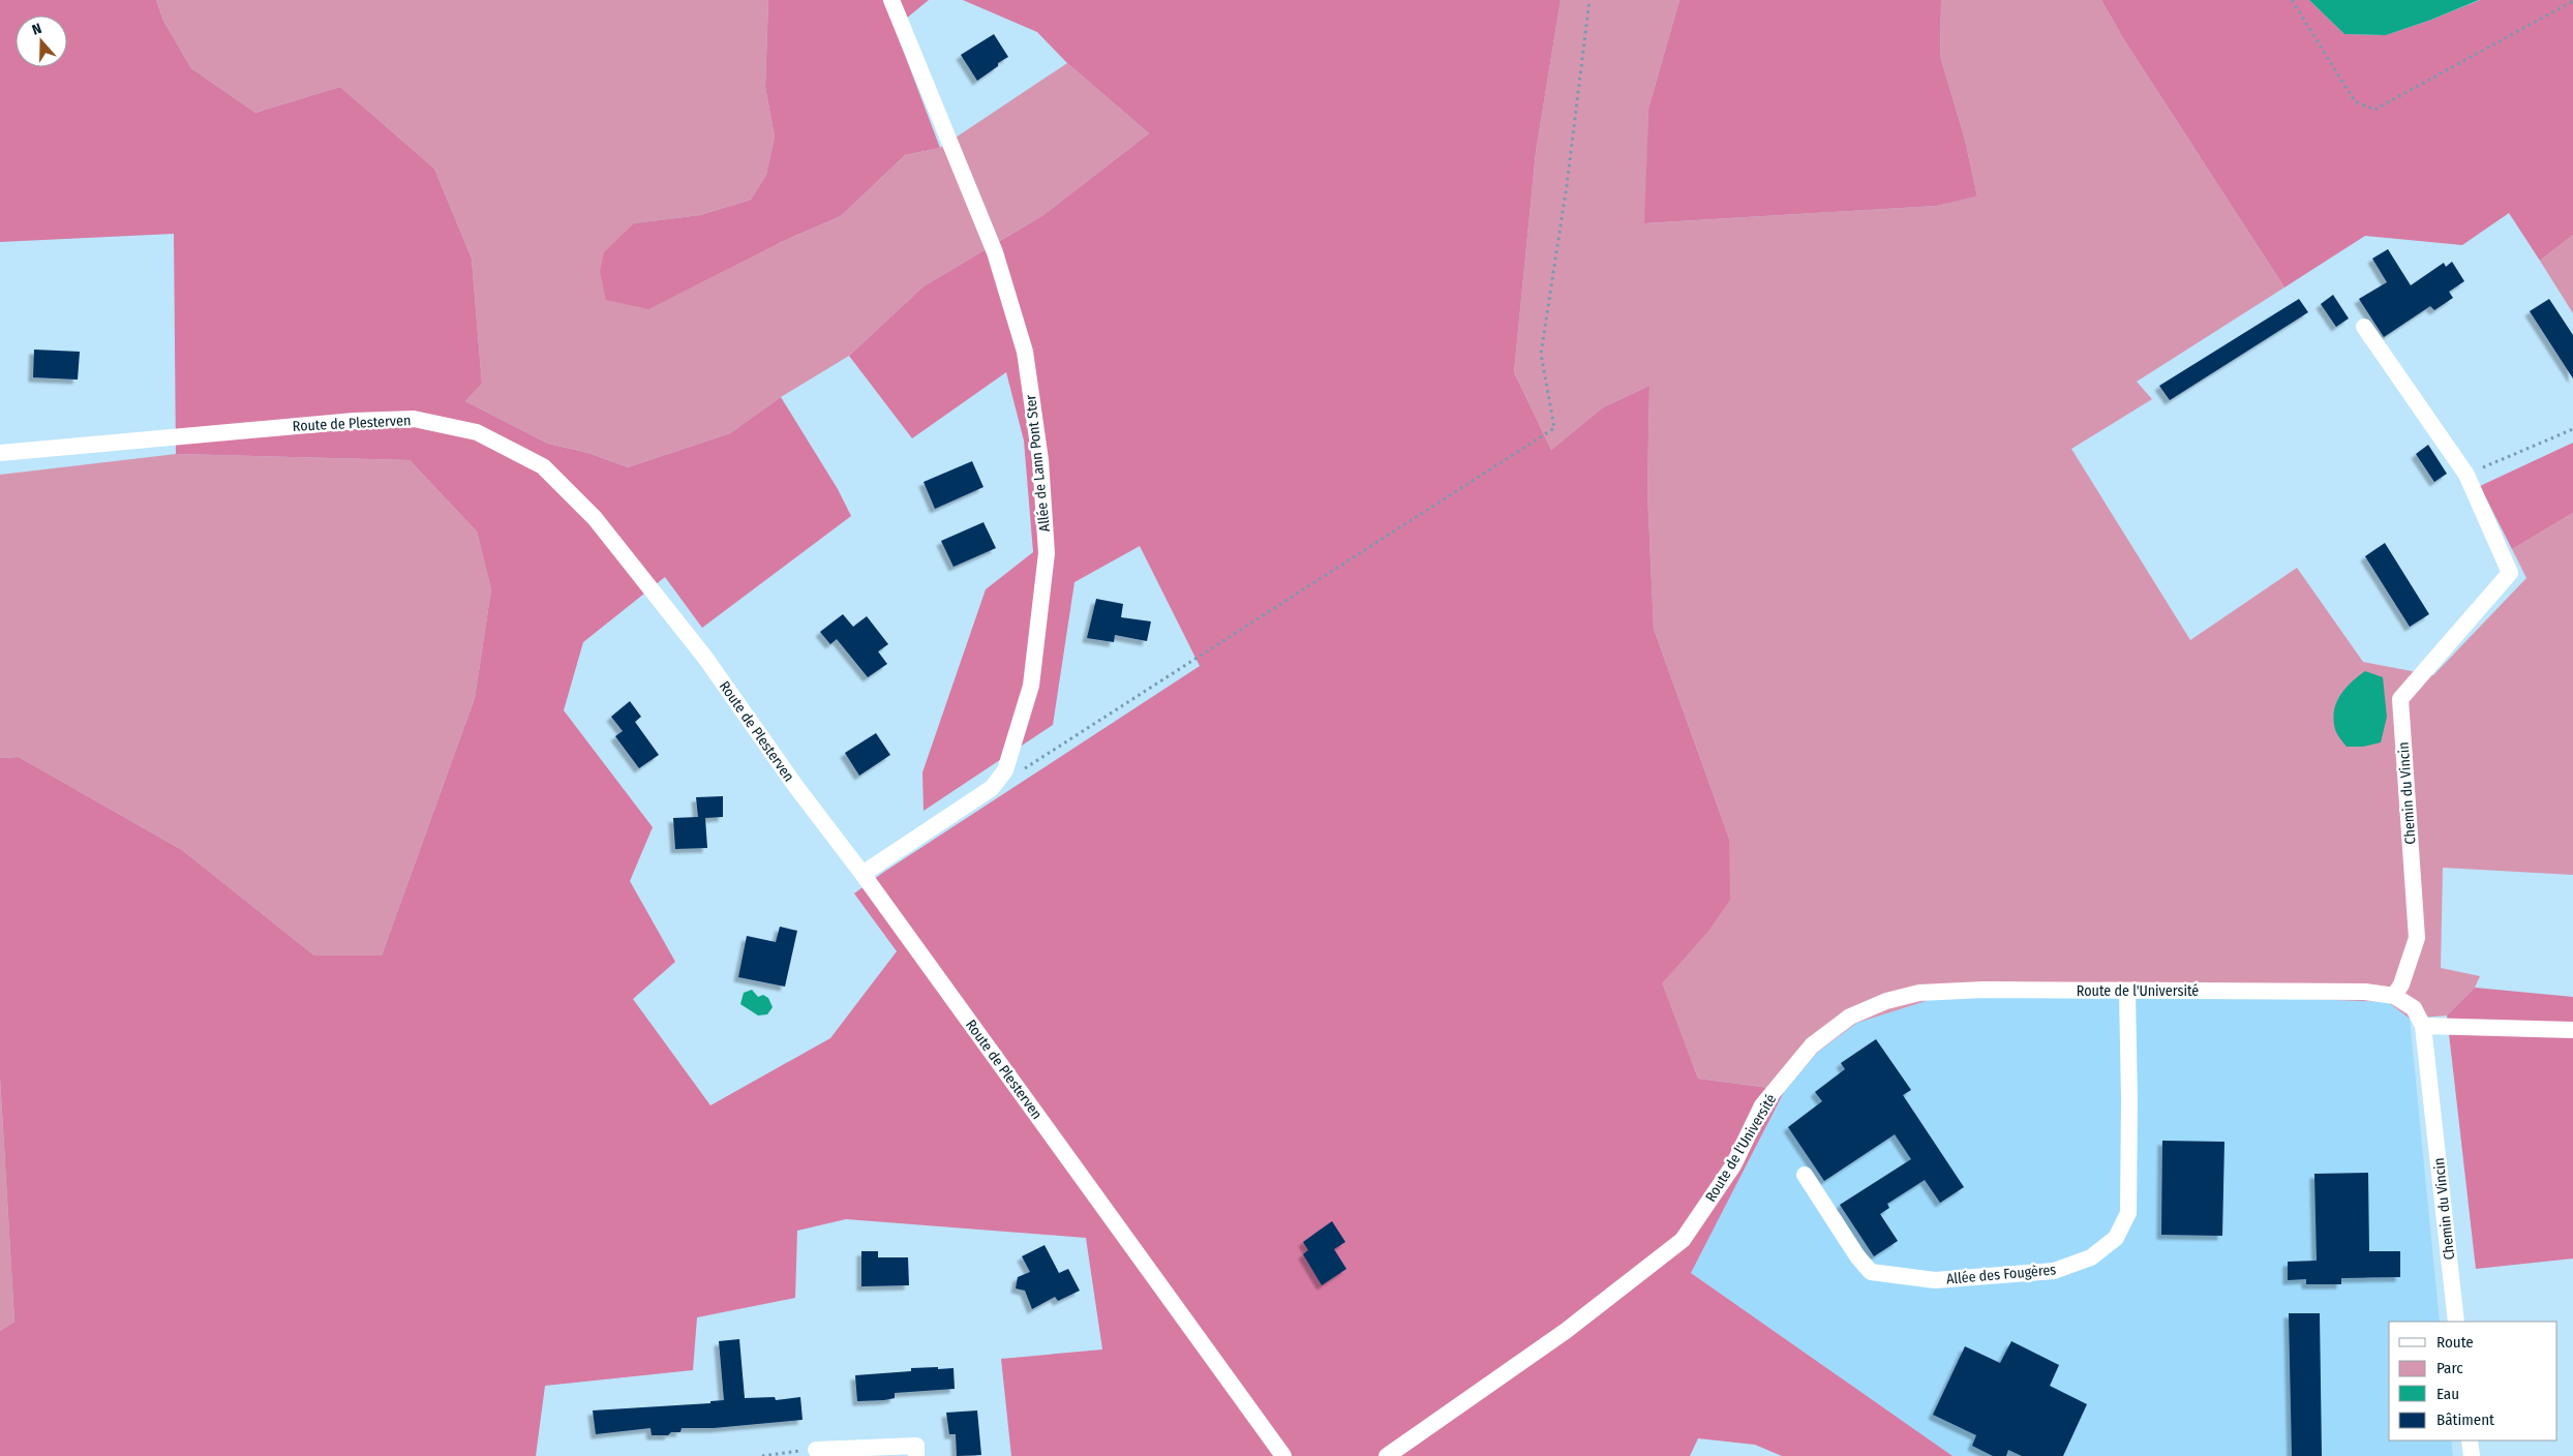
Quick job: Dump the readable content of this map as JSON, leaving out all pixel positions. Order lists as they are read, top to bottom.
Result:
{
  "streets": {
    "street": [
      "Route de Plesterven",
      "Allée de Lann Pont Ster",
      "Chemin du Vincin",
      "Route de l'Université",
      "Allée des Fougères"
    ]
  },
  "crossings": [
    ["Route de Plesterven", "Allée de Lann Pont Ster"],
    ["Chemin du Vincin", "Route de l'Université"],
    ["Route de l'Université", "Allée des Fougères"]
  ],
  "legend": [
    "Route",
    "Parc",
    "Eau",
    "Bâtiment"
  ],
  "north": "top"
}
